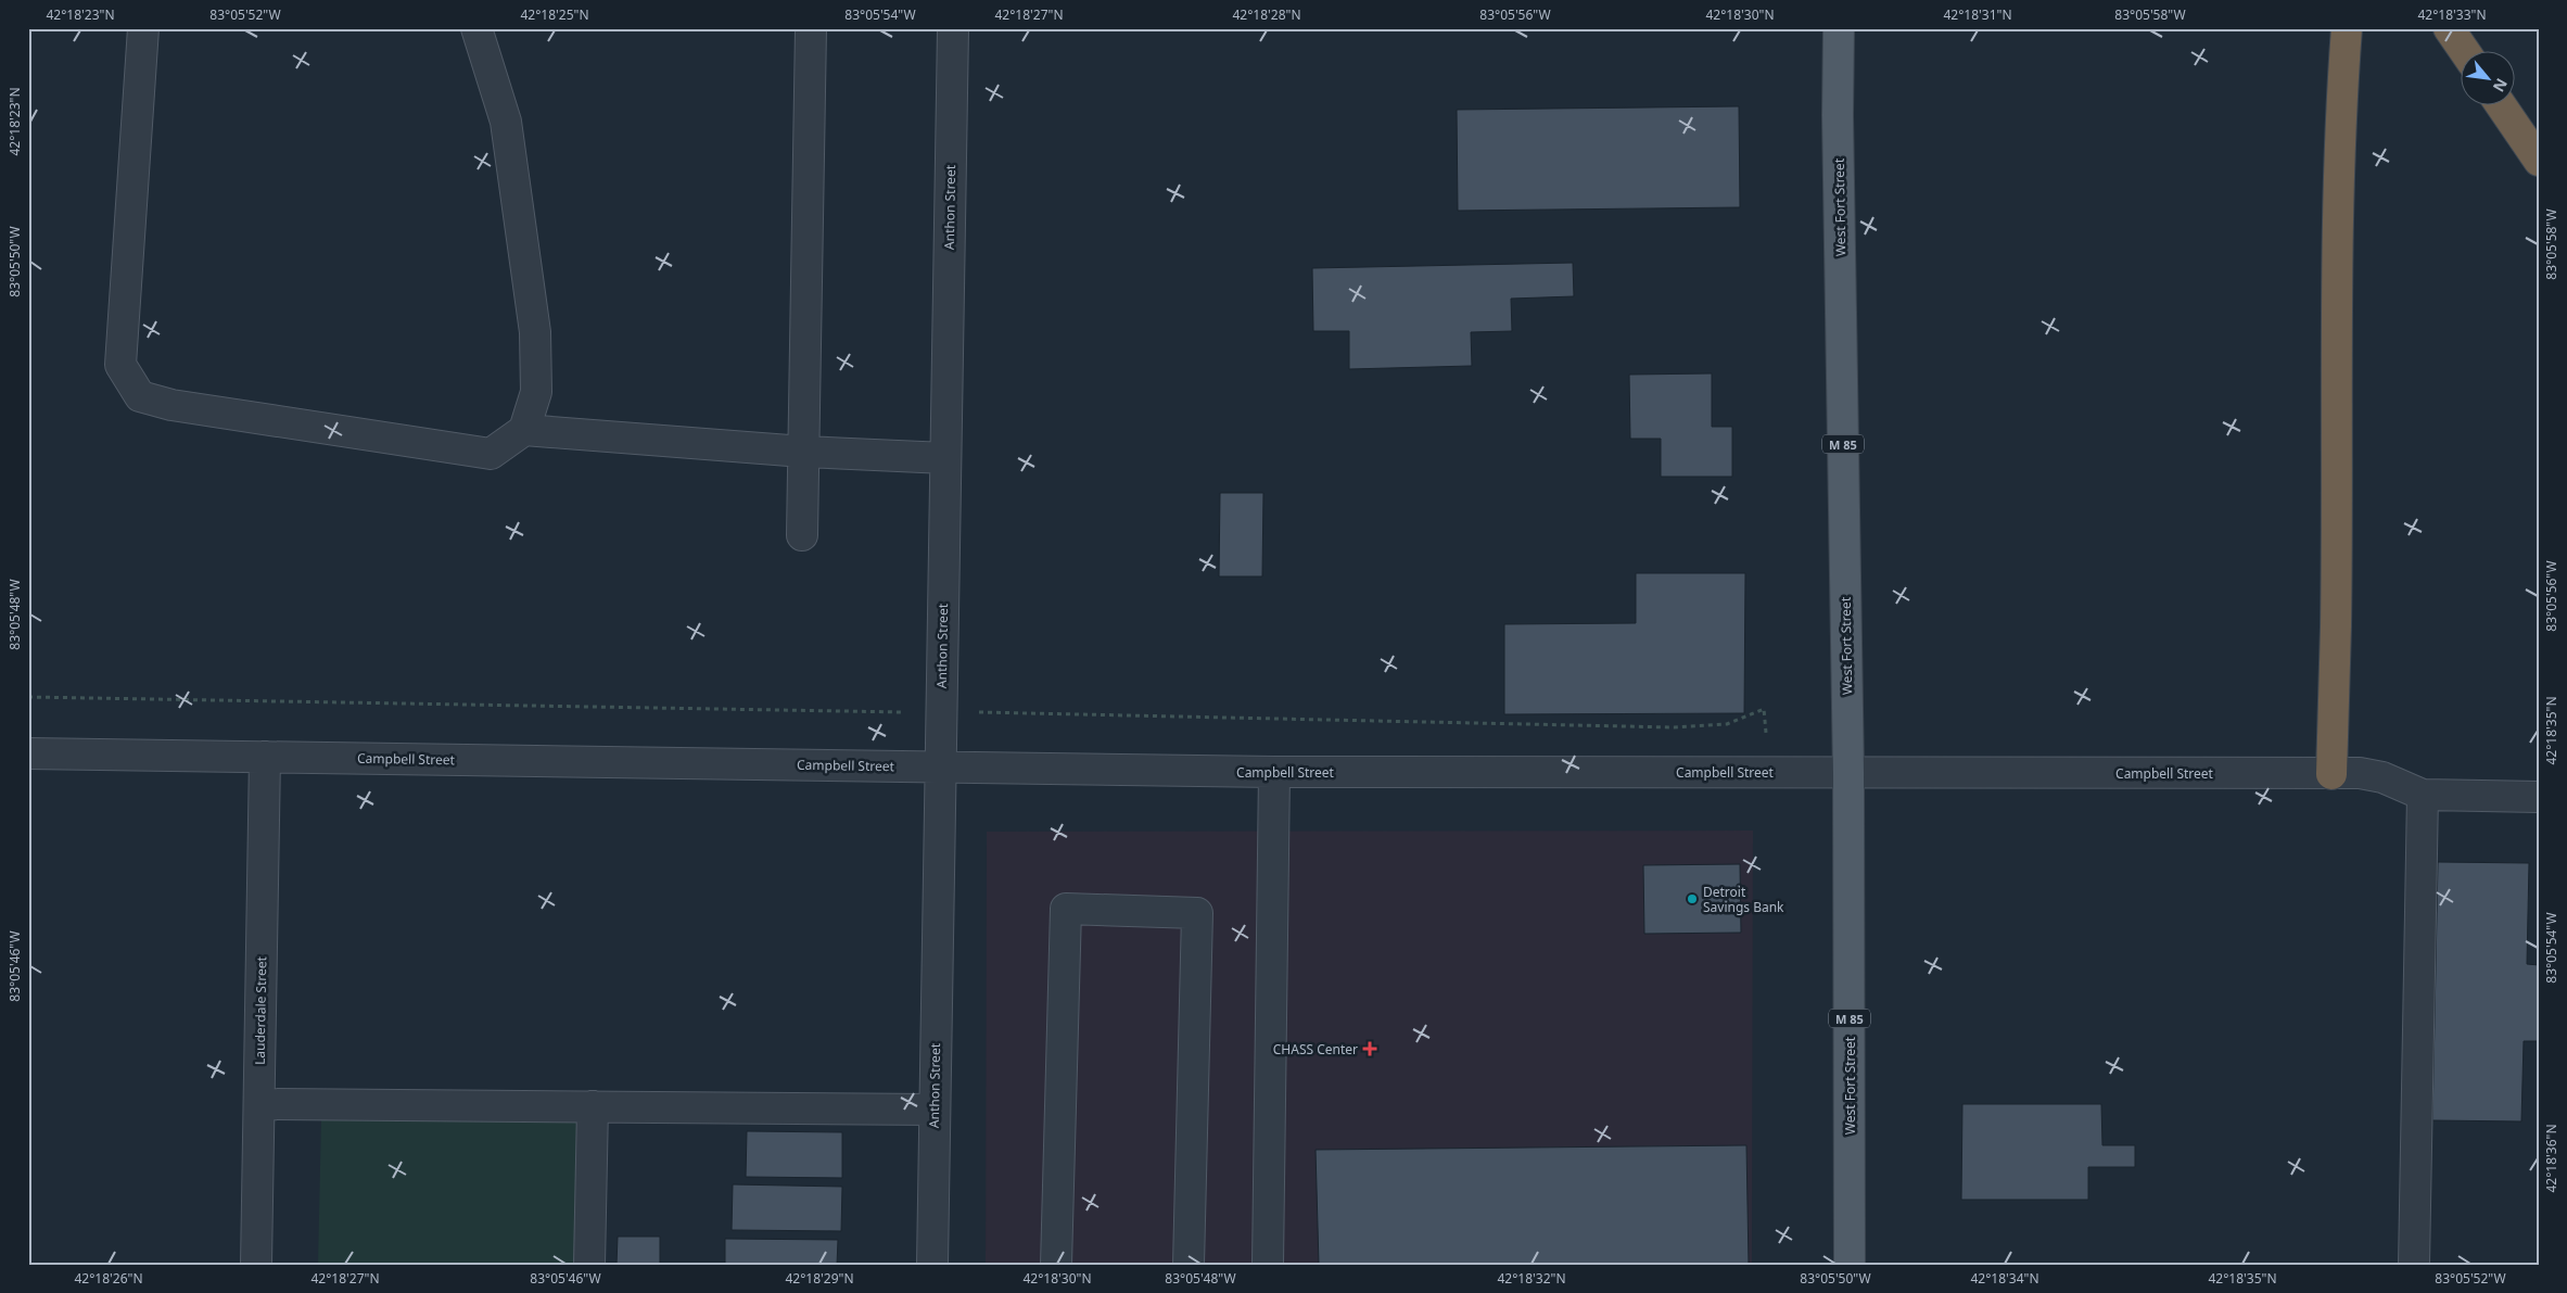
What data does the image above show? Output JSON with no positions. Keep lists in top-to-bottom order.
{
  "streets": {
    "main road": ["West Fort Street", "M 85"],
    "street": ["Anthon Street", "Campbell Street", "Lauderdale Street"]
  },
  "crossings": [
    ["Anthon Street", "Campbell Street"],
    ["West Fort Street", "Campbell Street"],
    ["Campbell Street", "Lauderdale Street"]
  ],
  "places": {
    "other": ["Detroit Savings Bank"],
    "health": ["CHASS Center"]
  },
  "north": "bottom right",
  "coordinates": [
    "42°18'23\"N",
    "83°05'52\"W",
    "42°18'25\"N",
    "83°05'54\"W",
    "42°18'27\"N",
    "42°18'28\"N",
    "83°05'56\"W",
    "42°18'30\"N",
    "42°18'31\"N",
    "83°05'58\"W",
    "42°18'33\"N",
    "83°05'50\"W",
    "83°05'48\"W",
    "42°18'35\"N",
    "83°05'46\"W",
    "42°18'36\"N",
    "42°18'26\"N",
    "42°18'29\"N",
    "42°18'32\"N",
    "42°18'34\"N"
  ]
}
